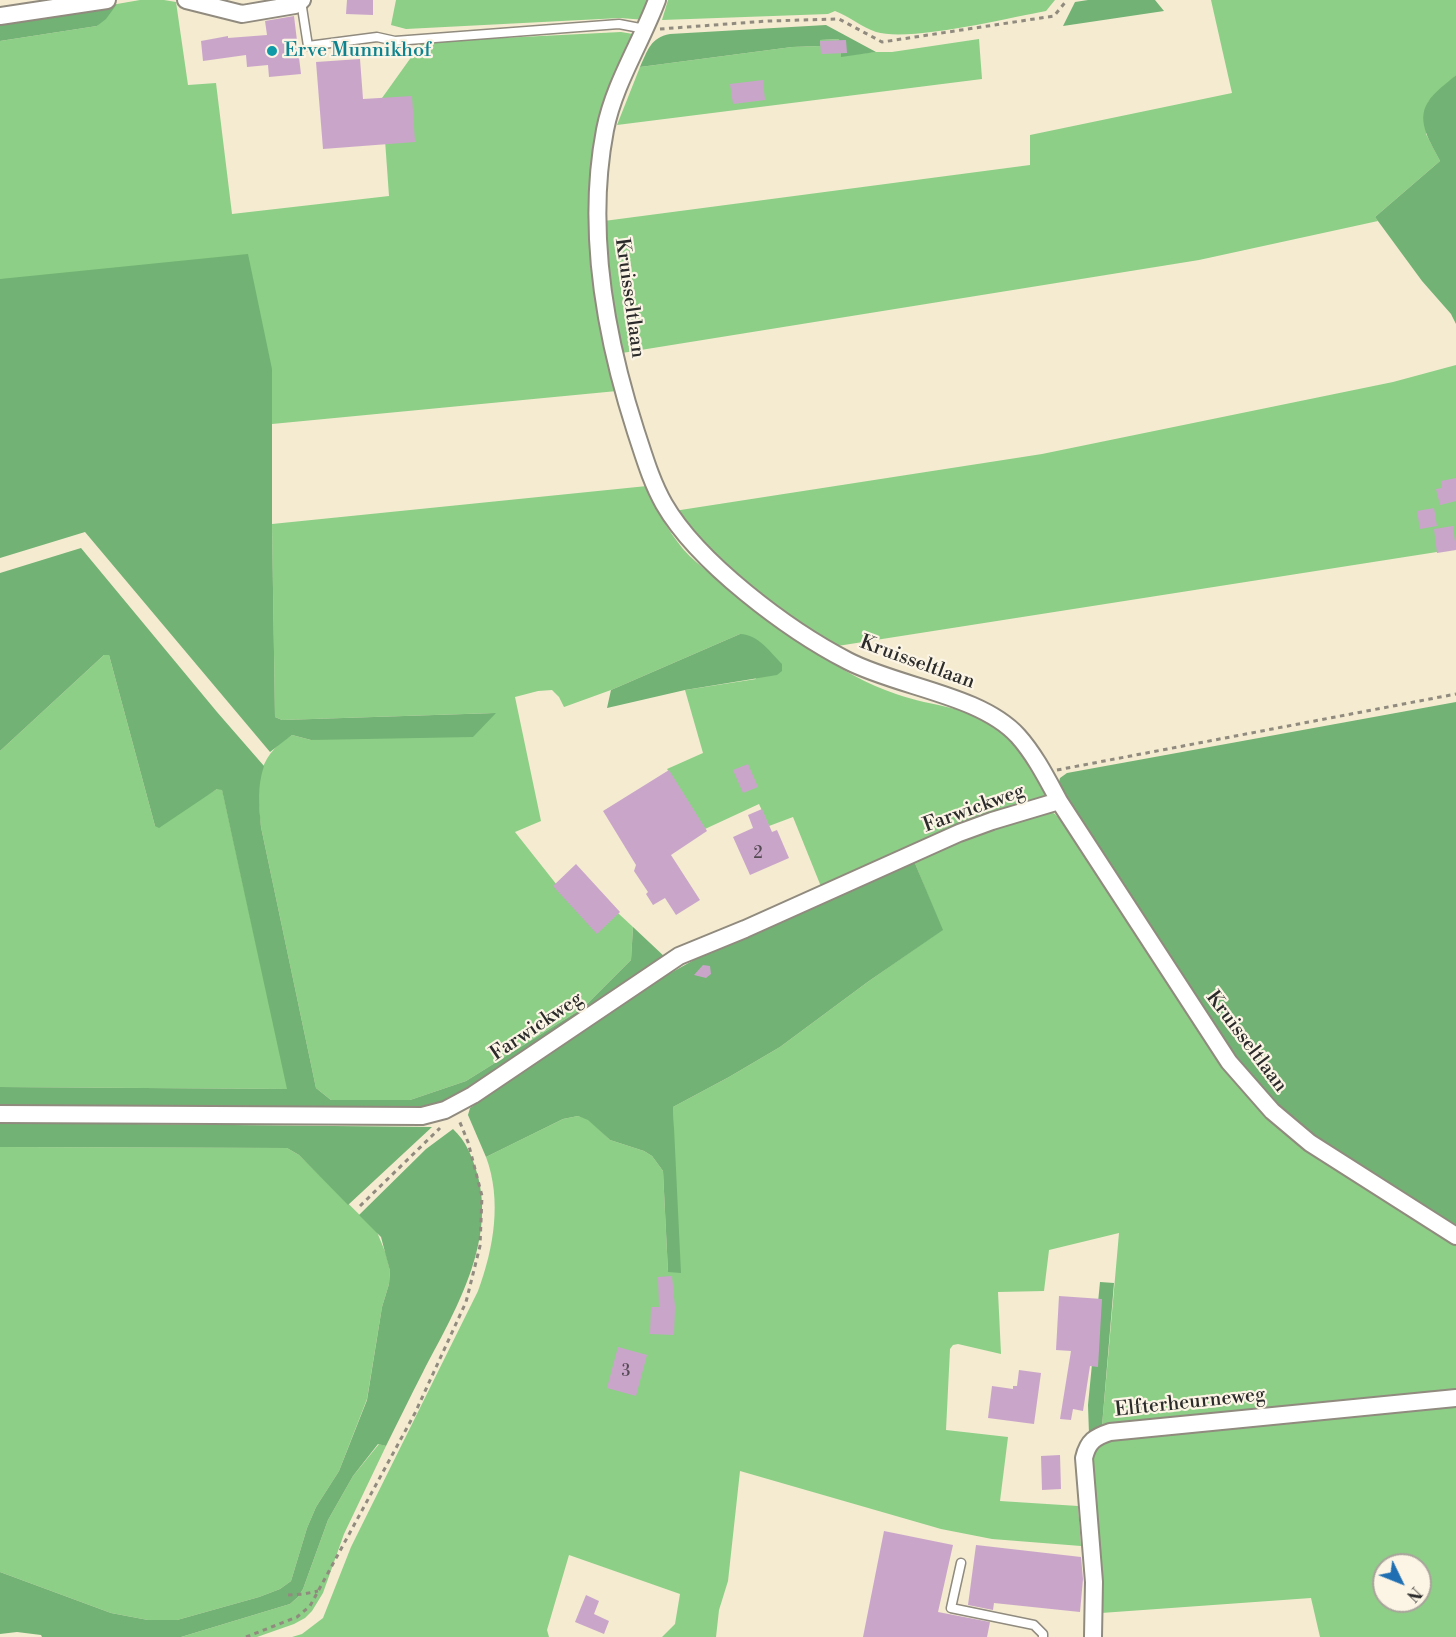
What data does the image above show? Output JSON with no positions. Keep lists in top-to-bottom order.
{
  "streets": {
    "street": ["Kruisseltlaan", "Farwickweg", "Elfterheurneweg"]
  },
  "crossings": [
    ["Kruisseltlaan", "Farwickweg"]
  ],
  "places": ["Erve Munnikhof"],
  "house_numbers": ["2", "3"],
  "north": "bottom right"
}
